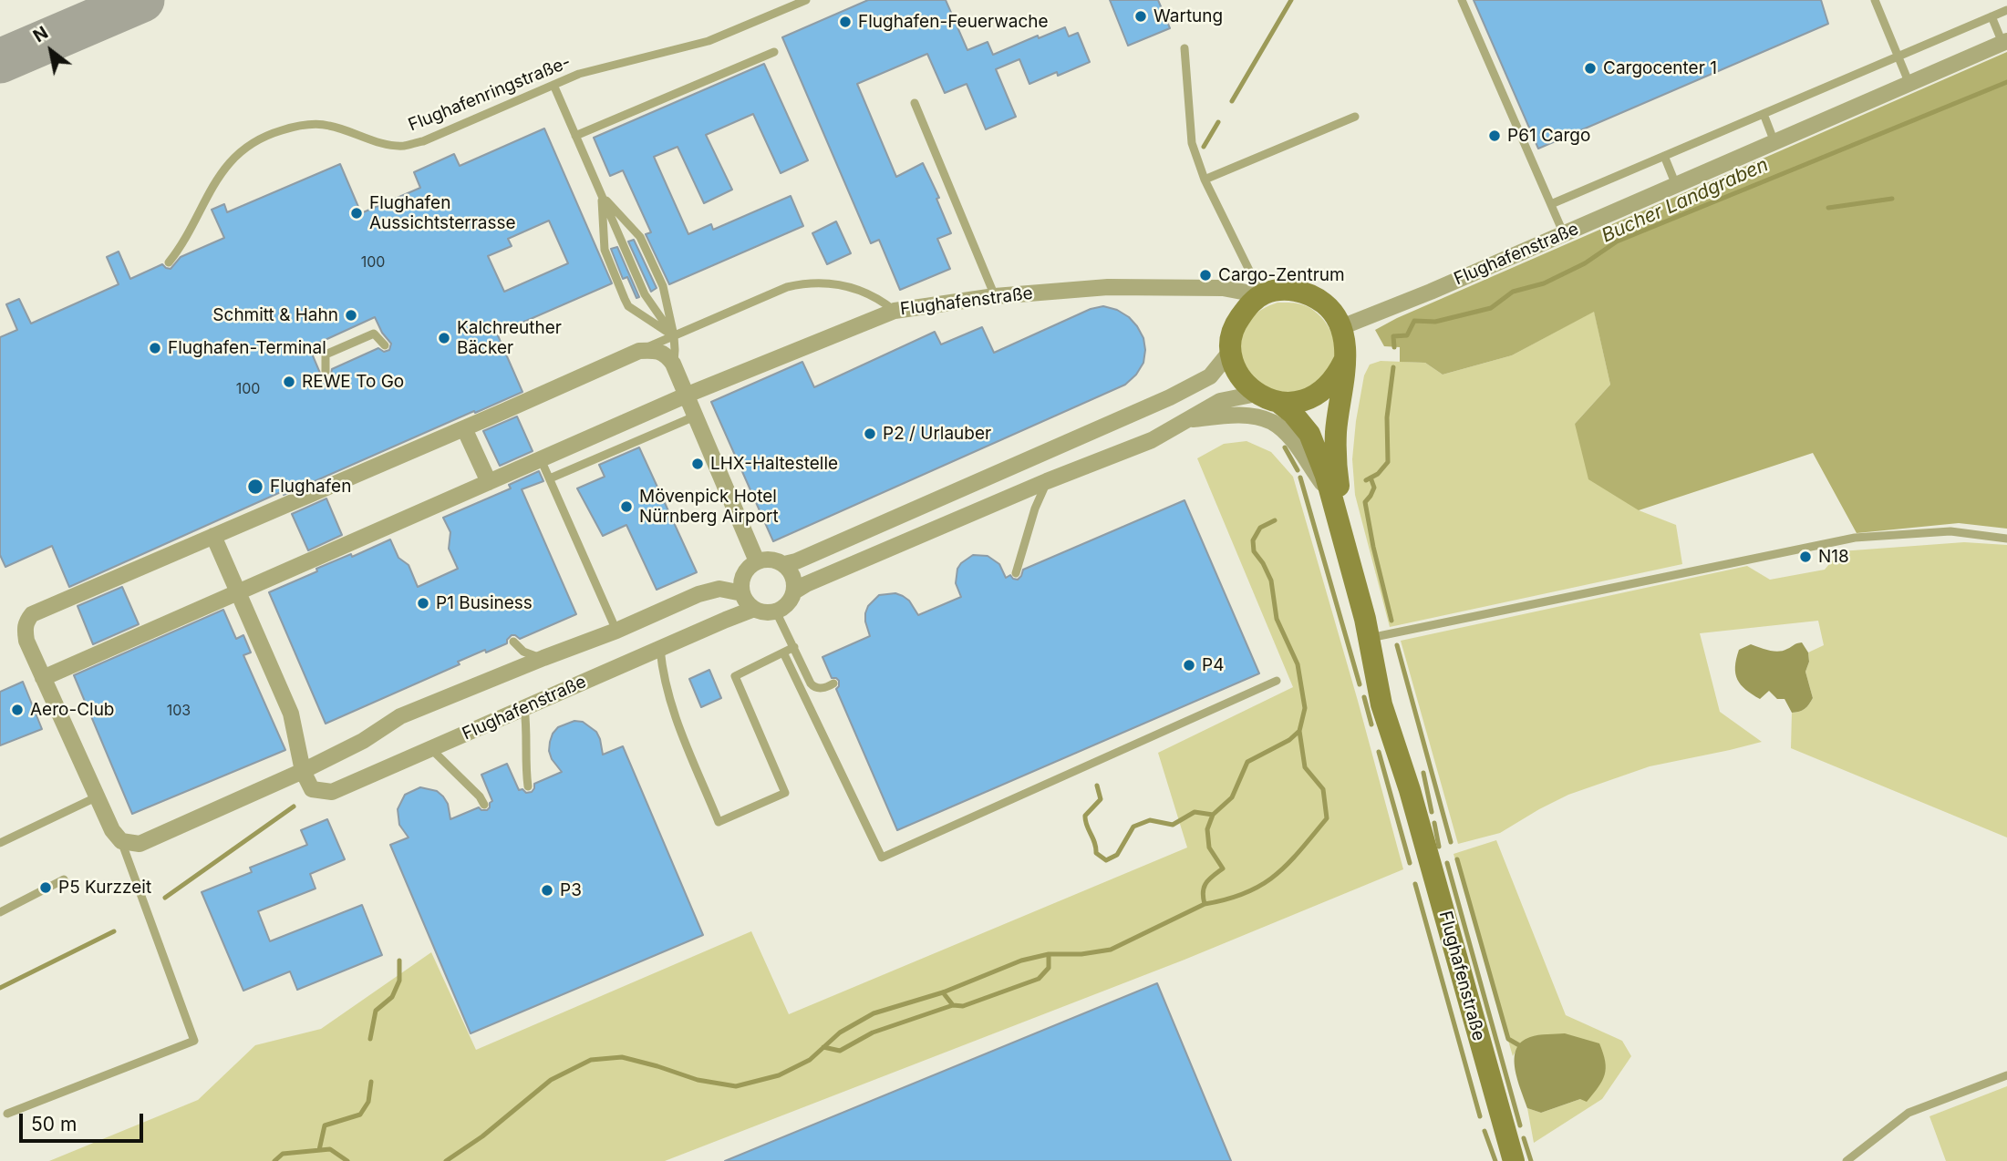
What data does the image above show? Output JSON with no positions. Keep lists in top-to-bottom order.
{
  "streets": {
    "main road": ["Flughafenstraße"],
    "lane": ["Flughafenringstraße-"]
  },
  "water": ["Bucher Landgraben"],
  "places": [
    "Wartung",
    "Flughafen-Feuerwache",
    "Cargocenter 1",
    "P61 Cargo",
    "Flughafen Aussichtsterrasse",
    "Cargo-Zentrum",
    "Schmitt & Hahn",
    "Kalchreuther Bäcker",
    "Flughafen-Terminal",
    "REWE To Go",
    "P2 / Urlauber",
    "LHX-Haltestelle",
    "Flughafen",
    "Mövenpick Hotel Nürnberg Airport",
    "N18",
    "P1 Business",
    "P4",
    "Aero-Club",
    "P5 Kurzzeit",
    "P3"
  ],
  "house_numbers": ["100", "100", "103"],
  "scale_bar": "50 m",
  "north": "top left"
}
